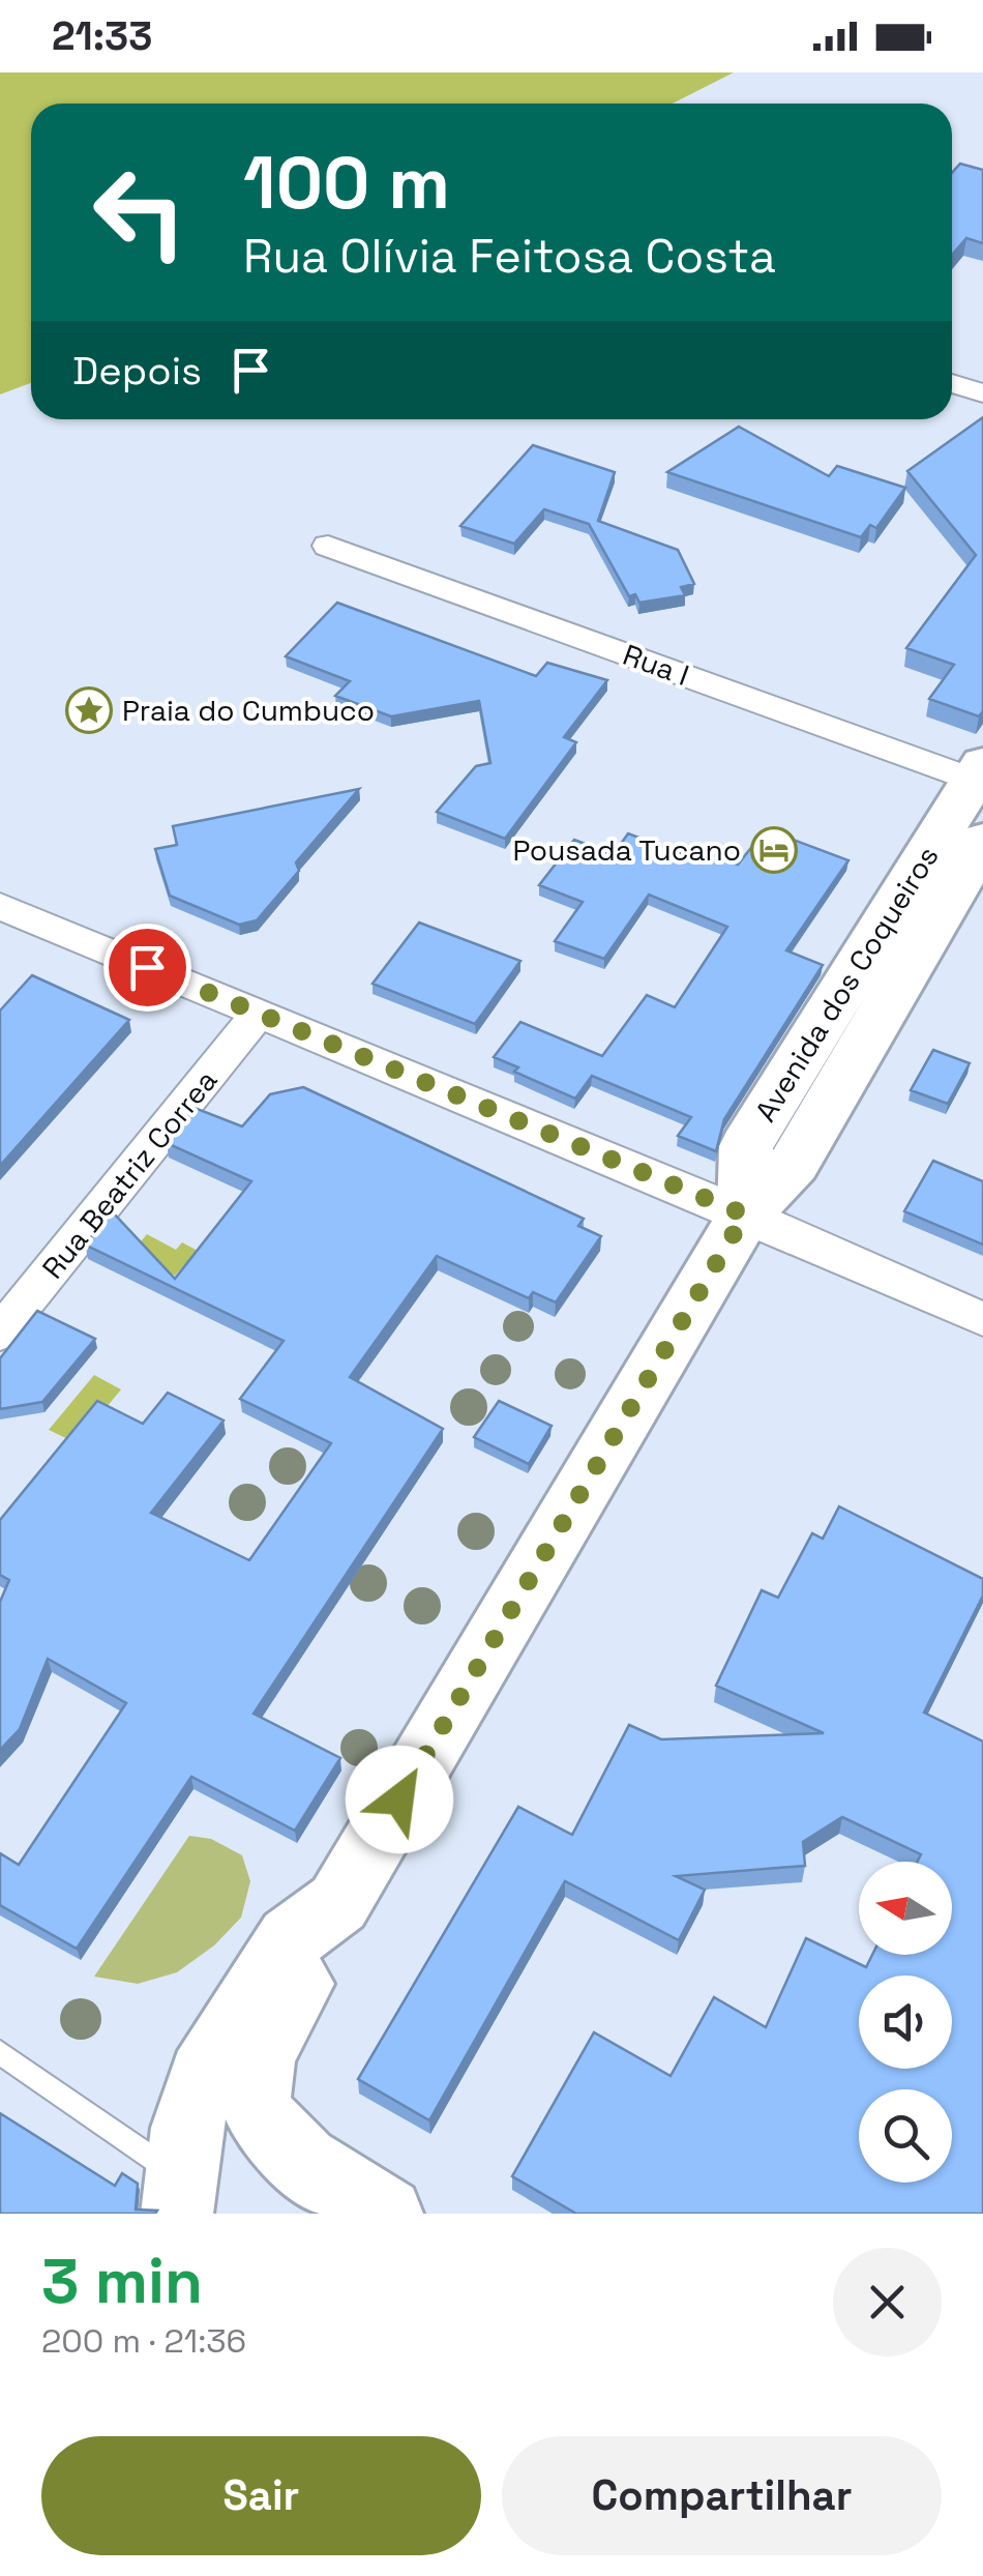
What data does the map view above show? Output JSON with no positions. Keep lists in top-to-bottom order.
{
  "streets": {
    "main road": ["Avenida dos Coqueiros"],
    "street": ["Rua I", "Rua Beatriz Correa"]
  },
  "crossings": [
    ["Rua I", "Avenida dos Coqueiros"]
  ],
  "places": {
    "place": ["Praia do Cumbuco"],
    "hotel": ["Pousada Tucano"]
  },
  "north": "left",
  "page": {
    "status": "21:33",
    "turn": ["100 m", "Rua Olívia Feitosa Costa"],
    "then": "Depois",
    "heading": ["3 min", "200 m · 21:36"],
    "buttons": ["Sair", "Compartilhar"]
  }
}
